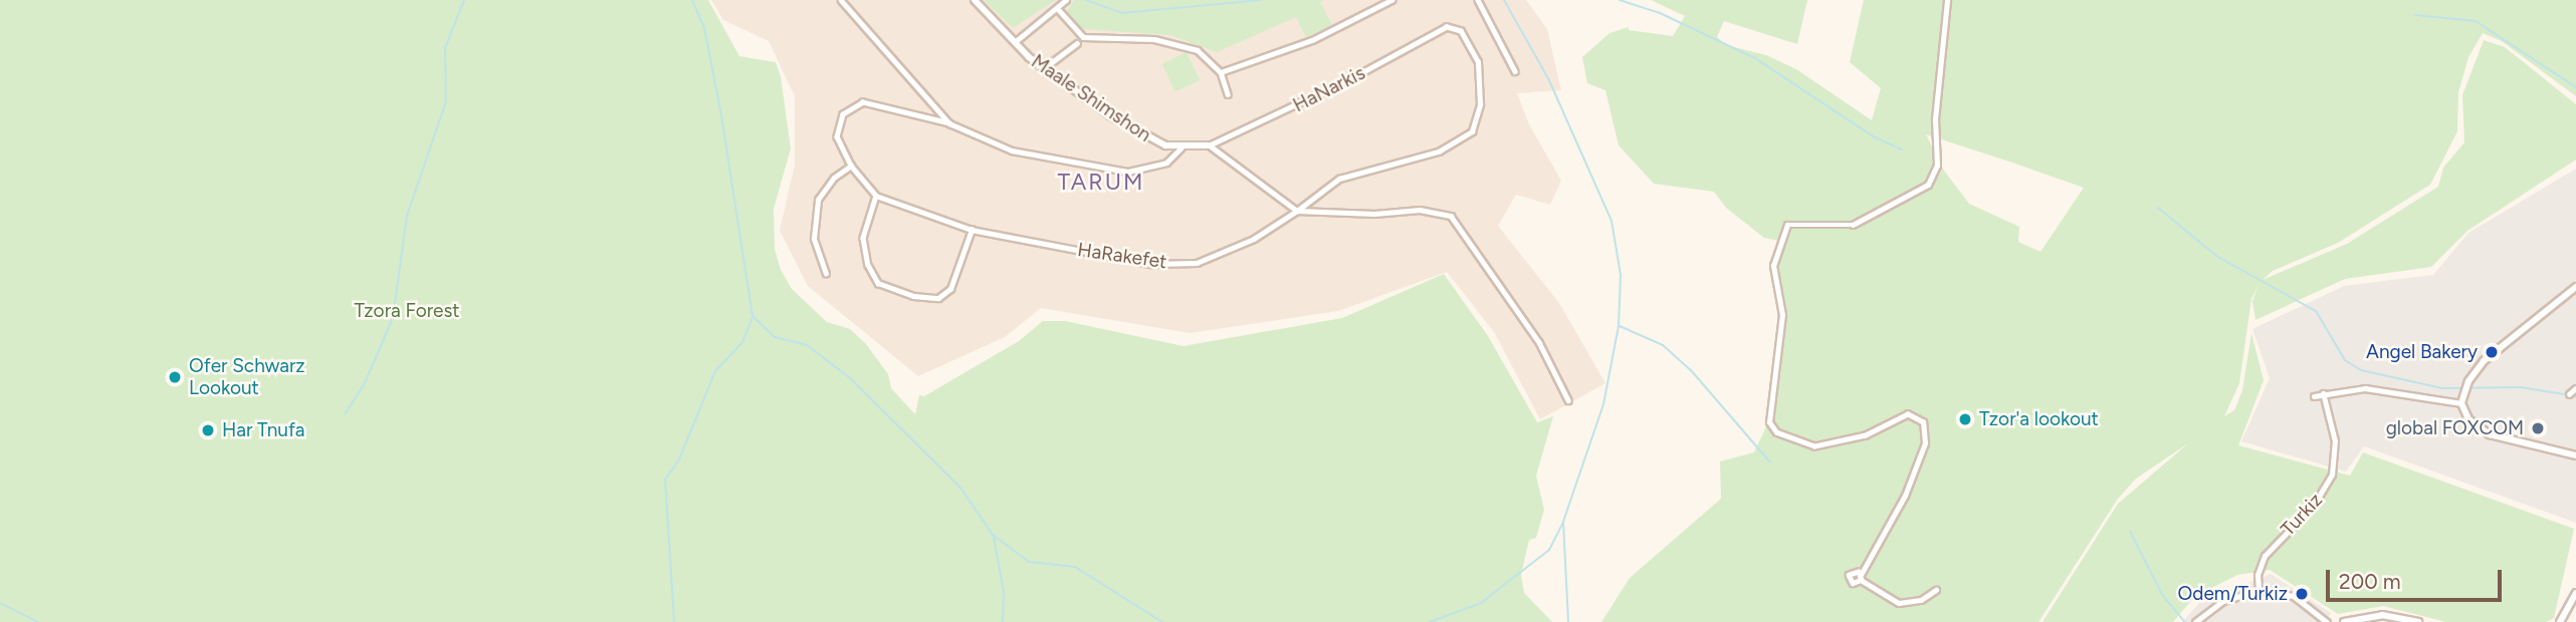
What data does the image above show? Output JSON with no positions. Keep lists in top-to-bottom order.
{
  "streets": {
    "street": [
      "HaNarkis",
      "Maale Shimshon",
      "HaRakefet",
      "Turkiz"
    ]
  },
  "crossings": [
    ["HaNarkis", "Maale Shimshon"],
    ["HaNarkis", "HaRakefet"]
  ],
  "districts": ["TARUM"],
  "parks": ["Tzora Forest"],
  "places": [
    "Angel Bakery",
    "Ofer Schwarz Lookout",
    "Tzor'a lookout",
    "global FOXCOM",
    "Har Tnufa",
    "Odem/Turkiz"
  ],
  "scale_bar": "200 m"
}
